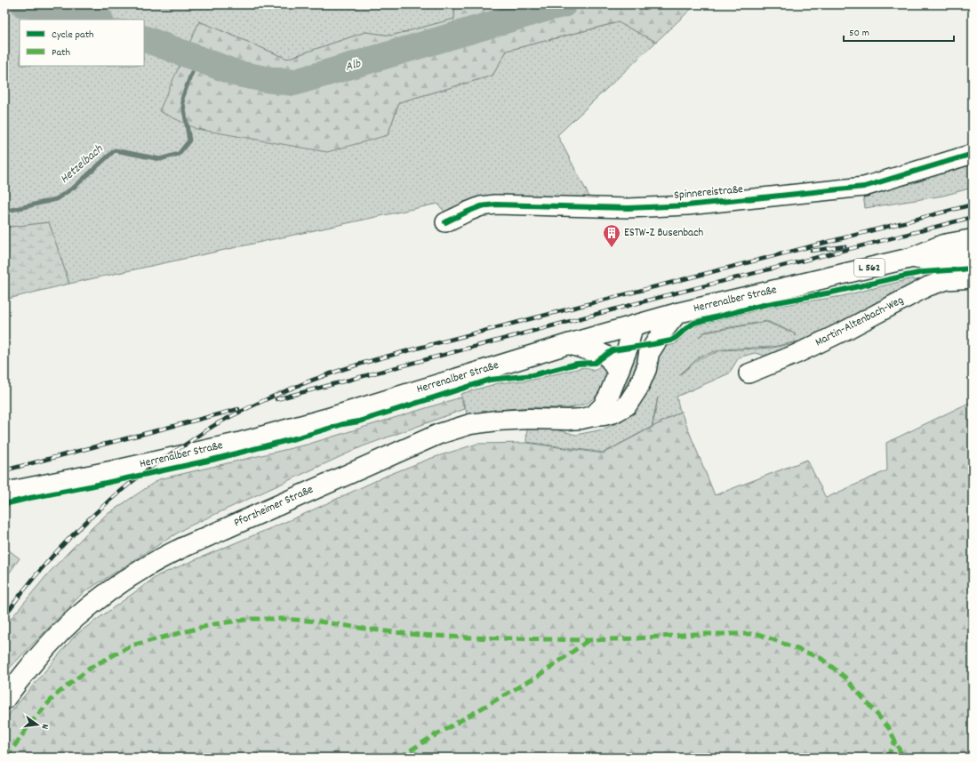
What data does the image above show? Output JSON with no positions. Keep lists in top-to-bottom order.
{
  "streets": {
    "main road": ["L 562", "Herrenalber Straße", "Pforzheimer Straße"],
    "street": ["Spinnereistraße", "Martin-Altenbach-Weg"]
  },
  "water": ["Alb", "Hetzelbach"],
  "places": {
    "building": ["ESTW-Z Busenbach"]
  },
  "legend": ["Cycle path", "Path"],
  "scale_bar": "50 m",
  "north": "right"
}
